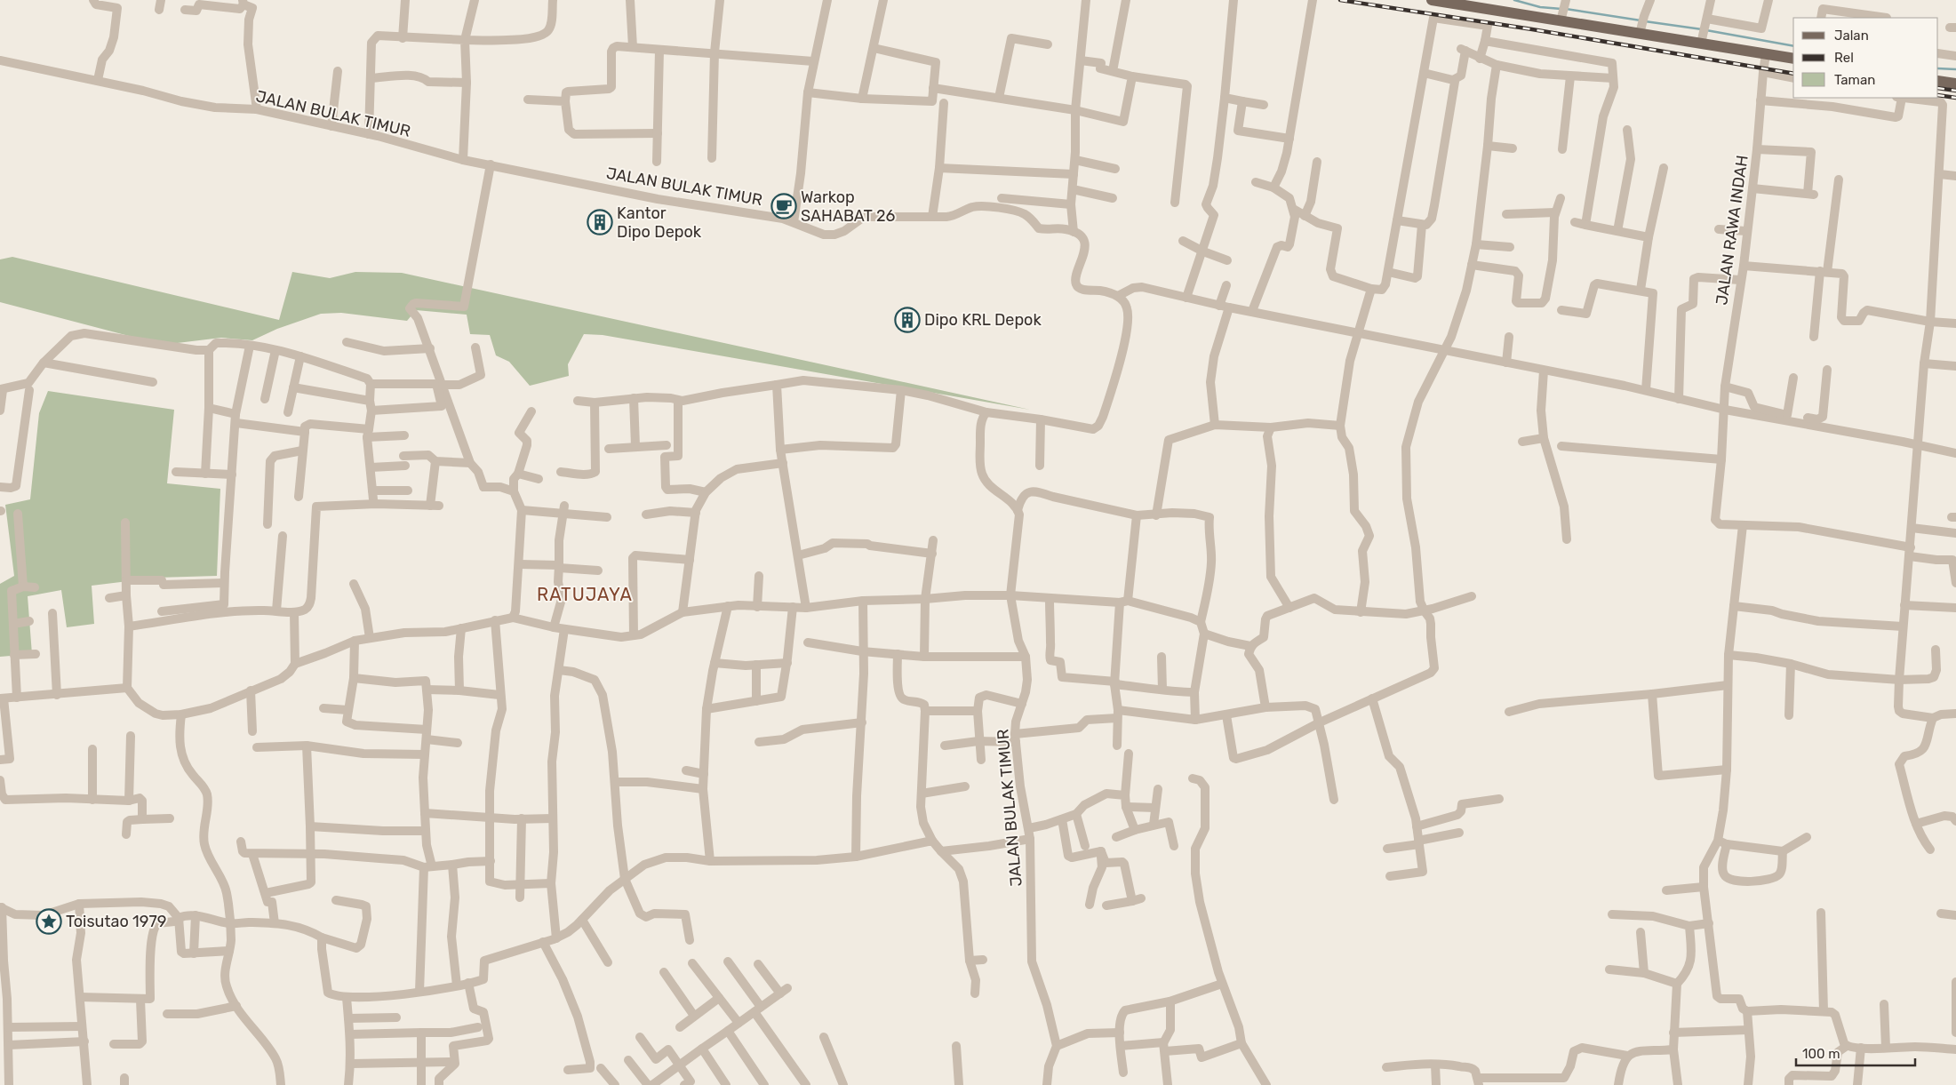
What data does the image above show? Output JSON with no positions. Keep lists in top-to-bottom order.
{
  "streets": {
    "street": ["JALAN BULAK TIMUR", "JALAN RAWA INDAH"]
  },
  "districts": ["RATUJAYA"],
  "places": {
    "cafe": ["Warkop SAHABAT 26"],
    "building": ["Kantor Dipo Depok", "Dipo KRL Depok"],
    "place": ["Toisutao 1979"]
  },
  "legend": ["Jalan", "Rel", "Taman"],
  "scale_bar": "100 m"
}
